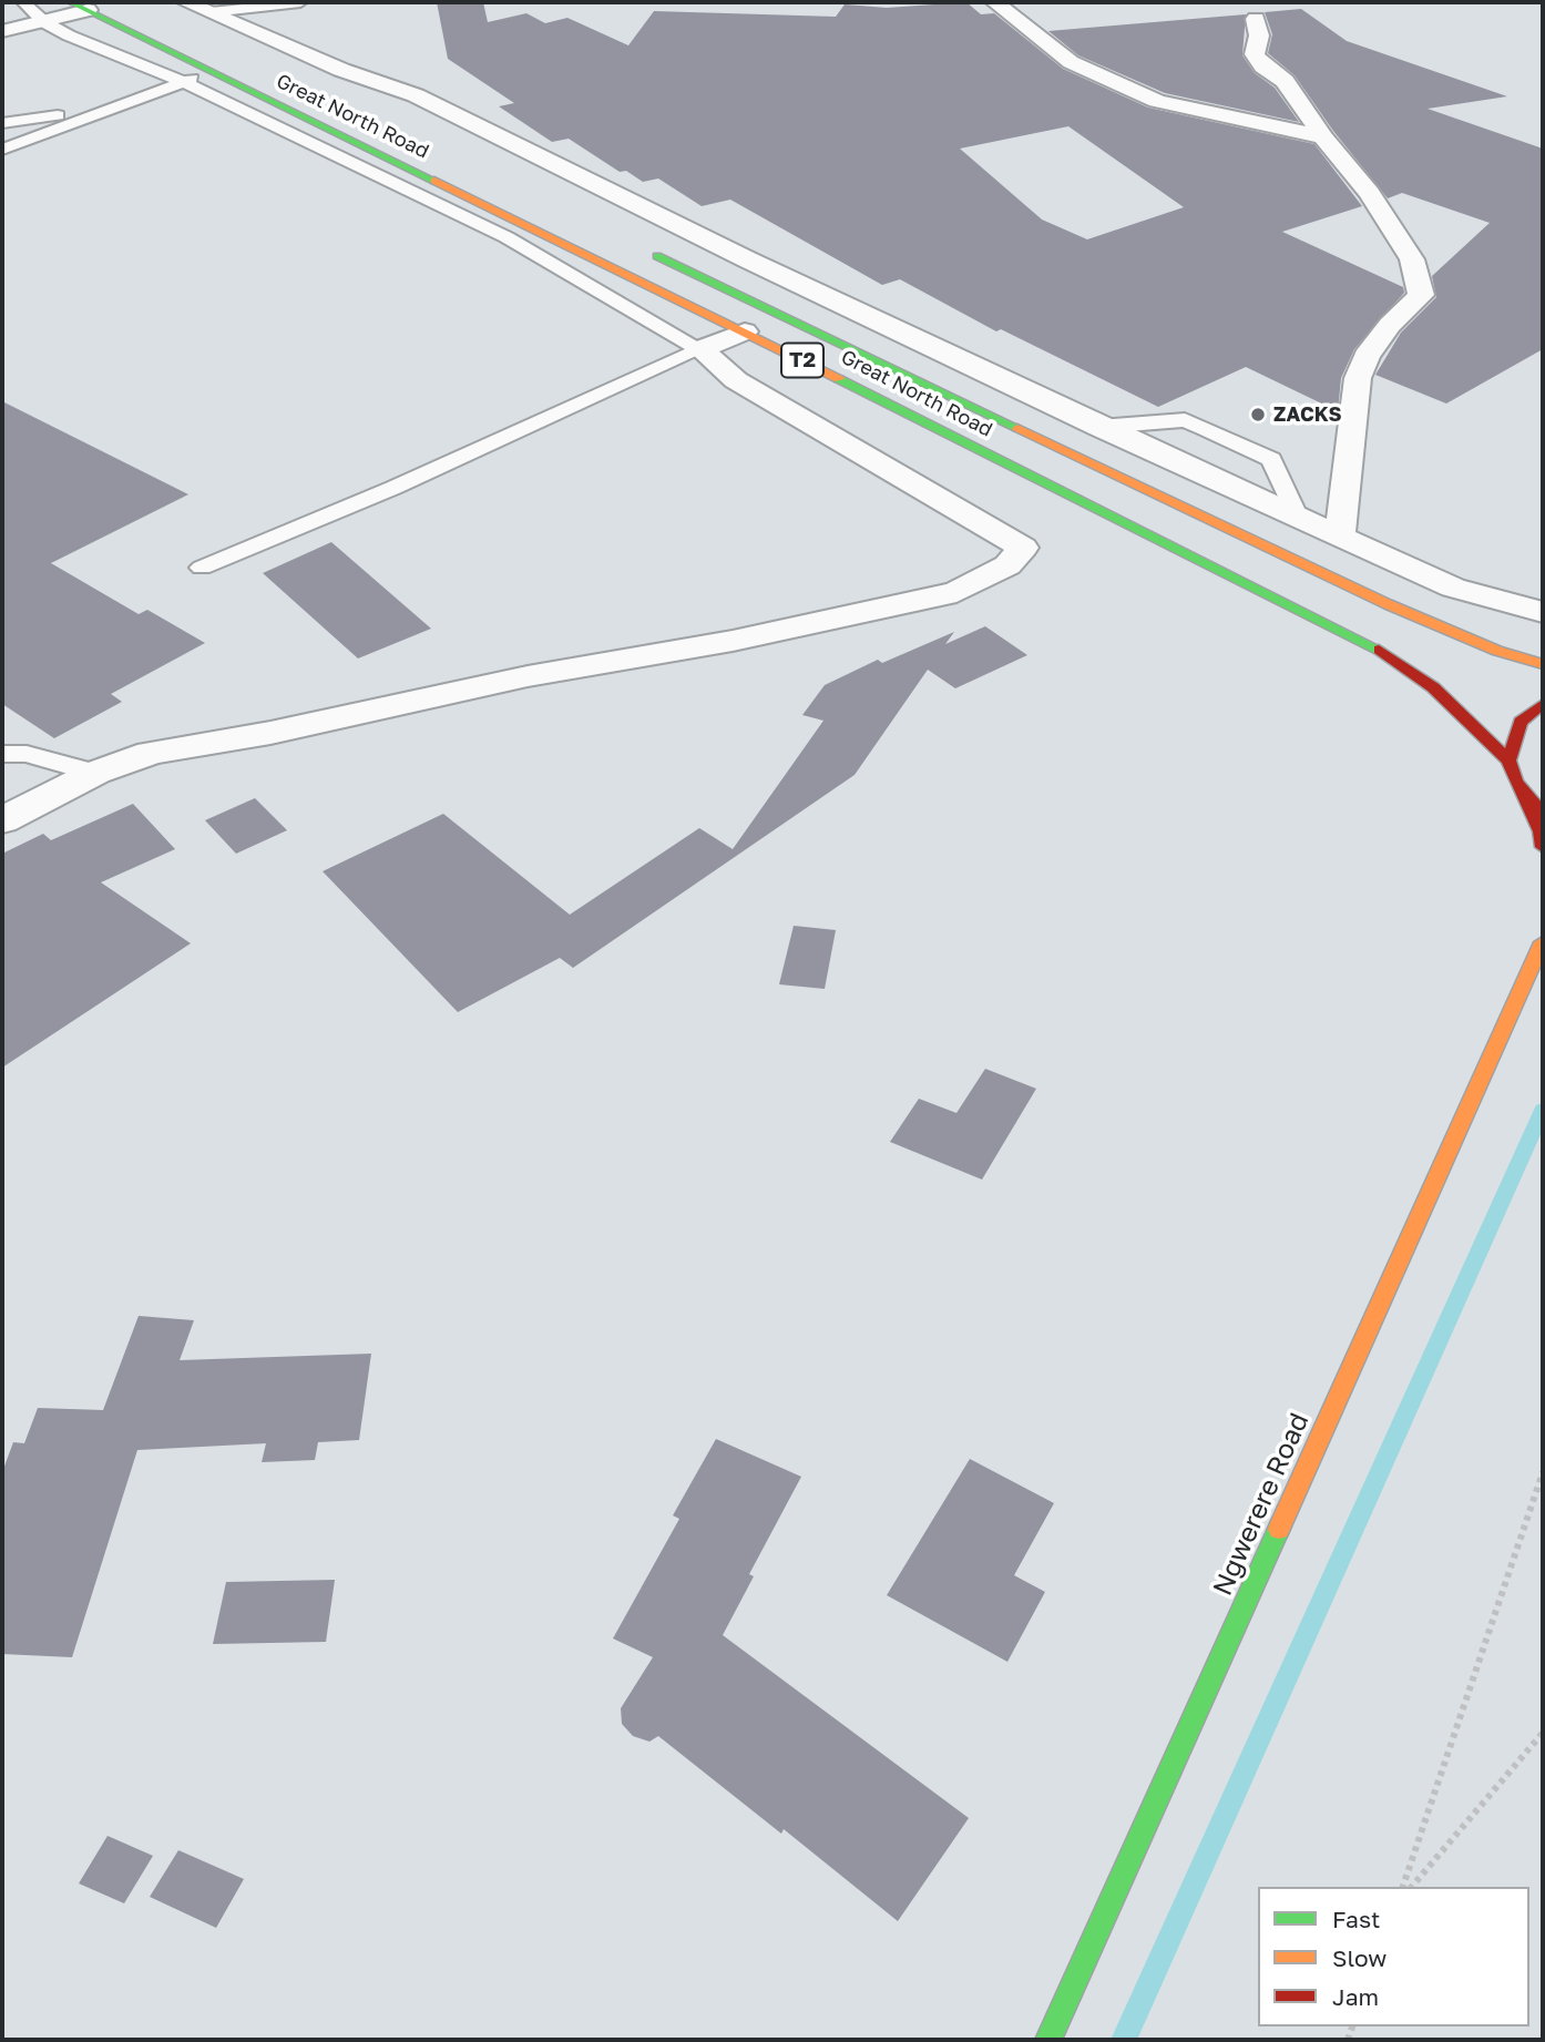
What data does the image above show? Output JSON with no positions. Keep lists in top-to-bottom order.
{
  "streets": {
    "main road": ["Great North Road", "T2", "Ngwerere Road"]
  },
  "places": ["ZACKS"],
  "legend": ["Fast", "Slow", "Jam"]
}
